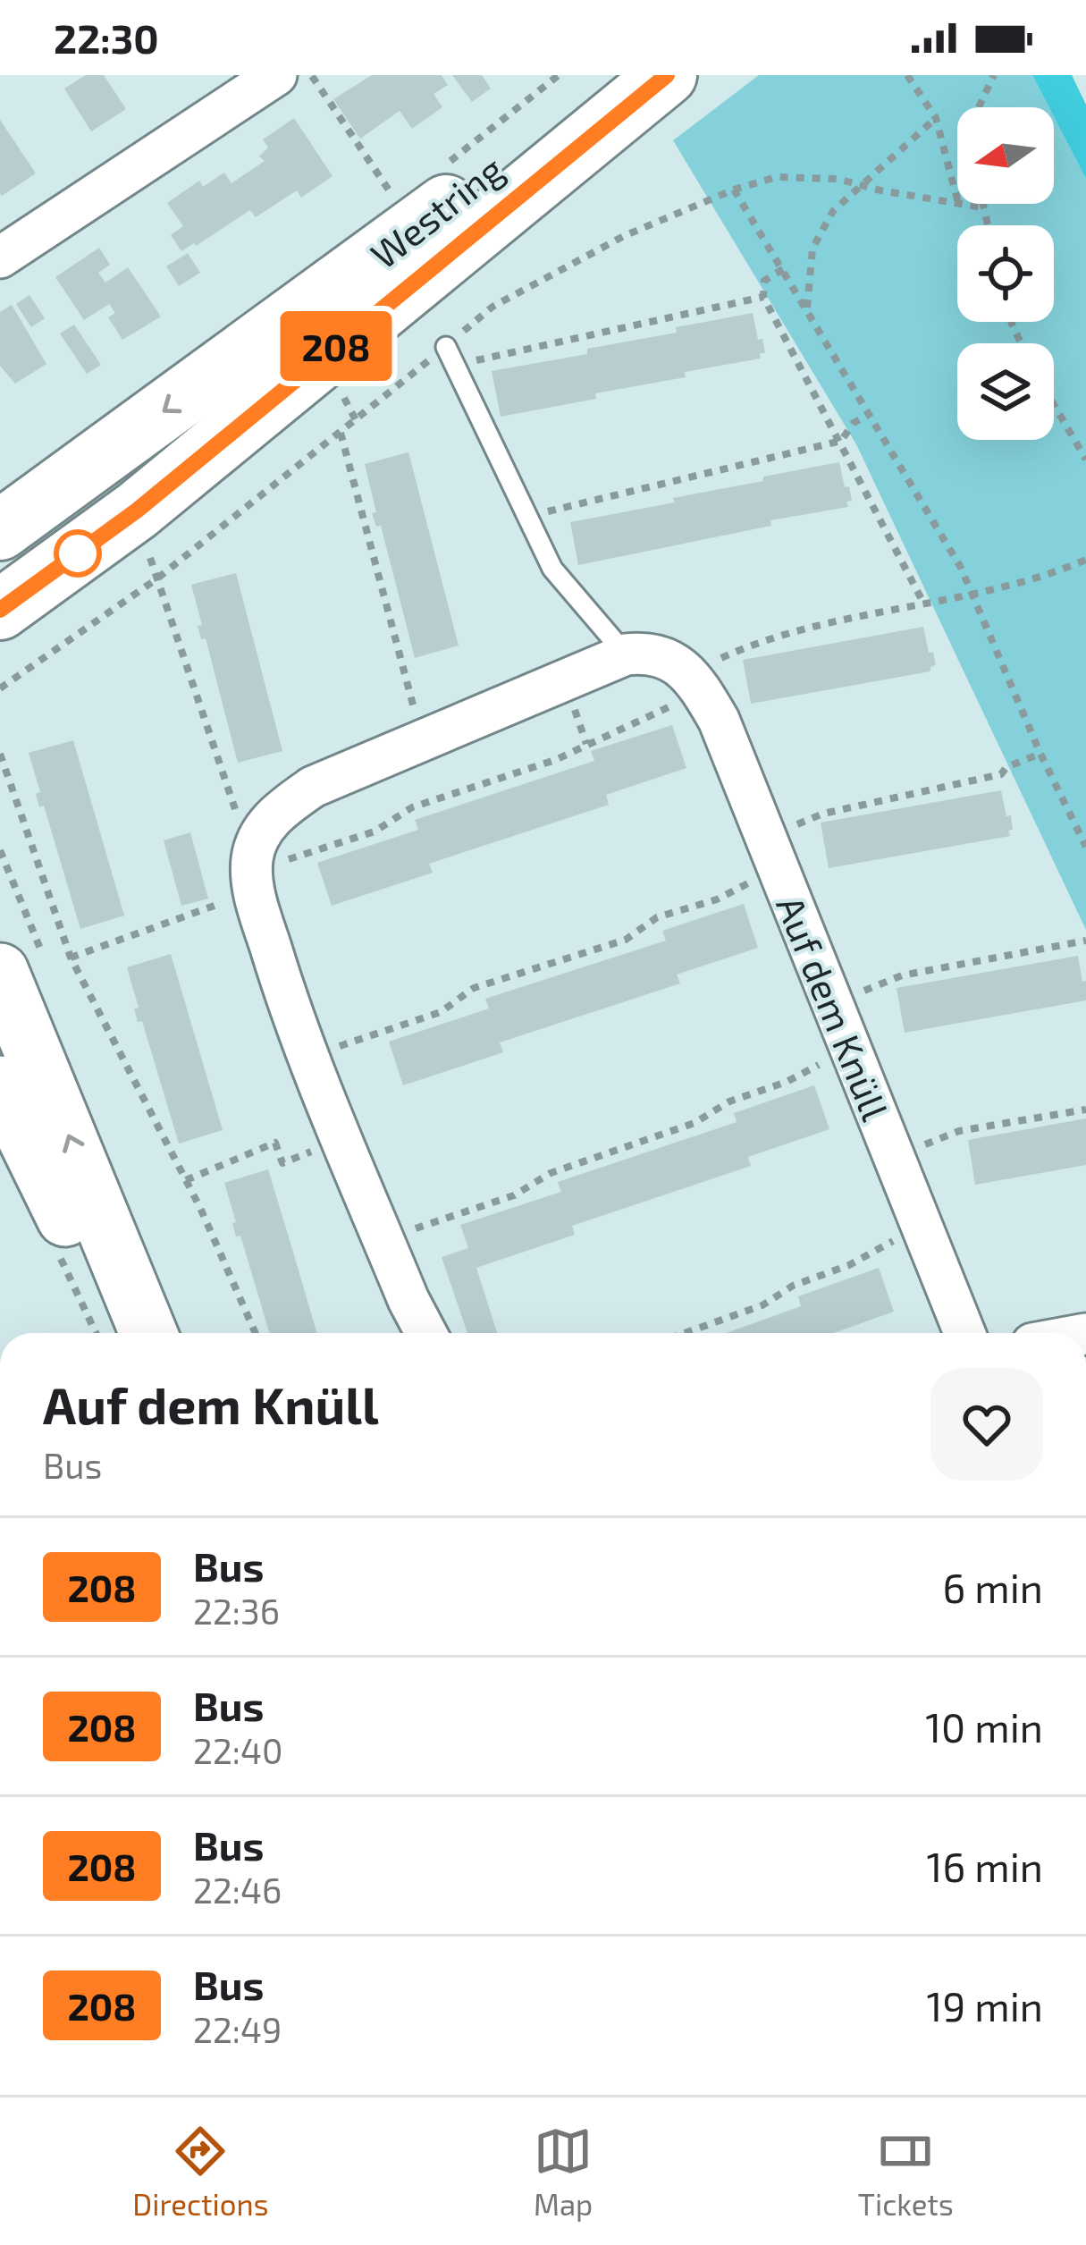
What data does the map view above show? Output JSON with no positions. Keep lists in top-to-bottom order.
{
  "streets": {
    "main road": ["Westring"],
    "street": ["Auf dem Knüll"]
  },
  "lines": ["bus line 208"],
  "north": "left",
  "page": {
    "status": "22:30",
    "on_map": "208",
    "heading": ["Auf dem Knüll", "Bus"],
    "list": [
      {
        "mark": "208",
        "name": "Bus",
        "note": "22:36",
        "value": "6 min"
      },
      {
        "mark": "208",
        "name": "Bus",
        "note": "22:40",
        "value": "10 min"
      },
      {
        "mark": "208",
        "name": "Bus",
        "note": "22:46",
        "value": "16 min"
      },
      {
        "mark": "208",
        "name": "Bus",
        "note": "22:49",
        "value": "19 min"
      }
    ],
    "tabs": ["Directions", "Map", "Tickets"]
  }
}
